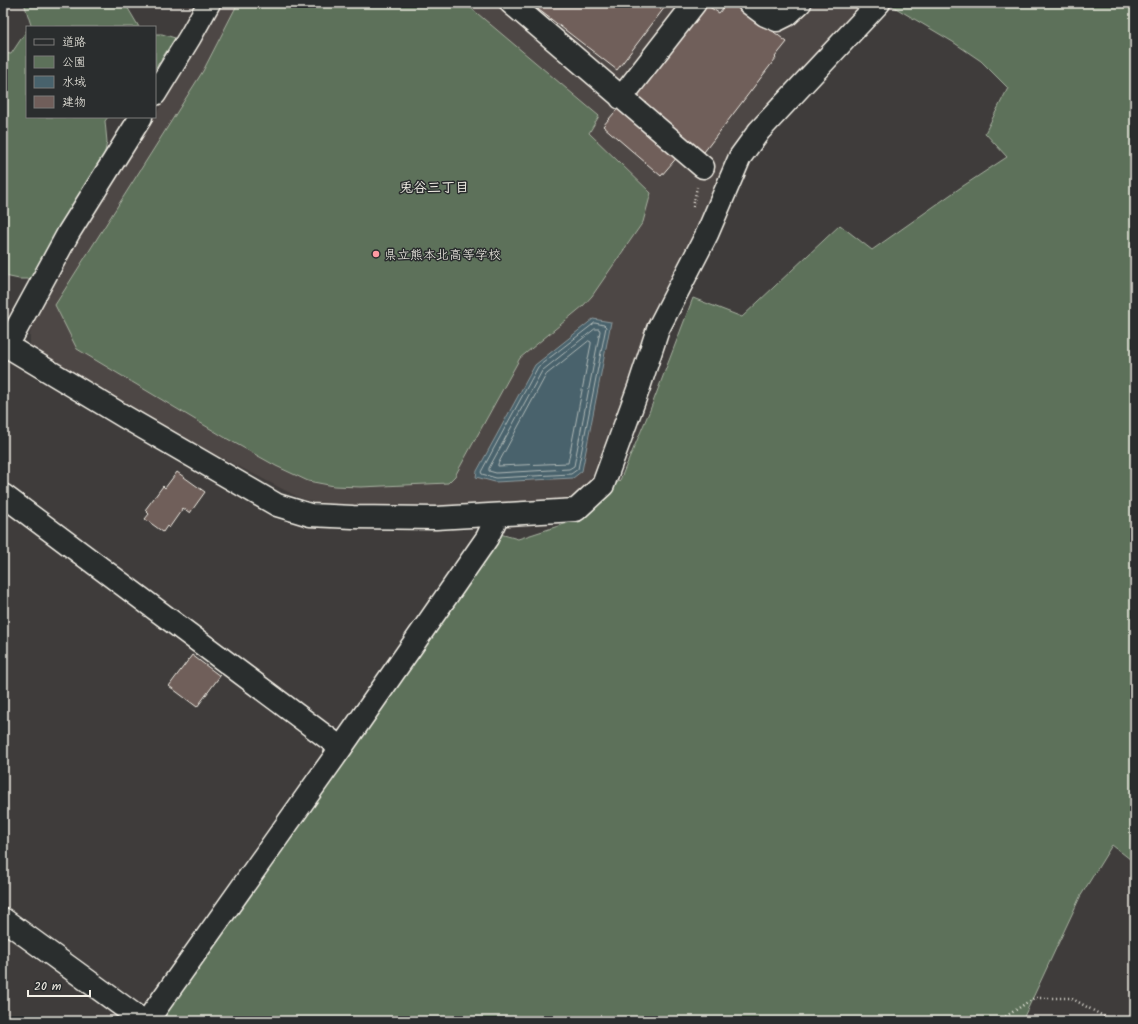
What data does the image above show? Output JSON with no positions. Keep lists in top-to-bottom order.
{
  "districts": ["兎谷三丁目"],
  "places": ["県立熊本北高等学校"],
  "legend": [
    "道路",
    "公園",
    "水域",
    "建物"
  ],
  "scale_bar": "20 m"
}
